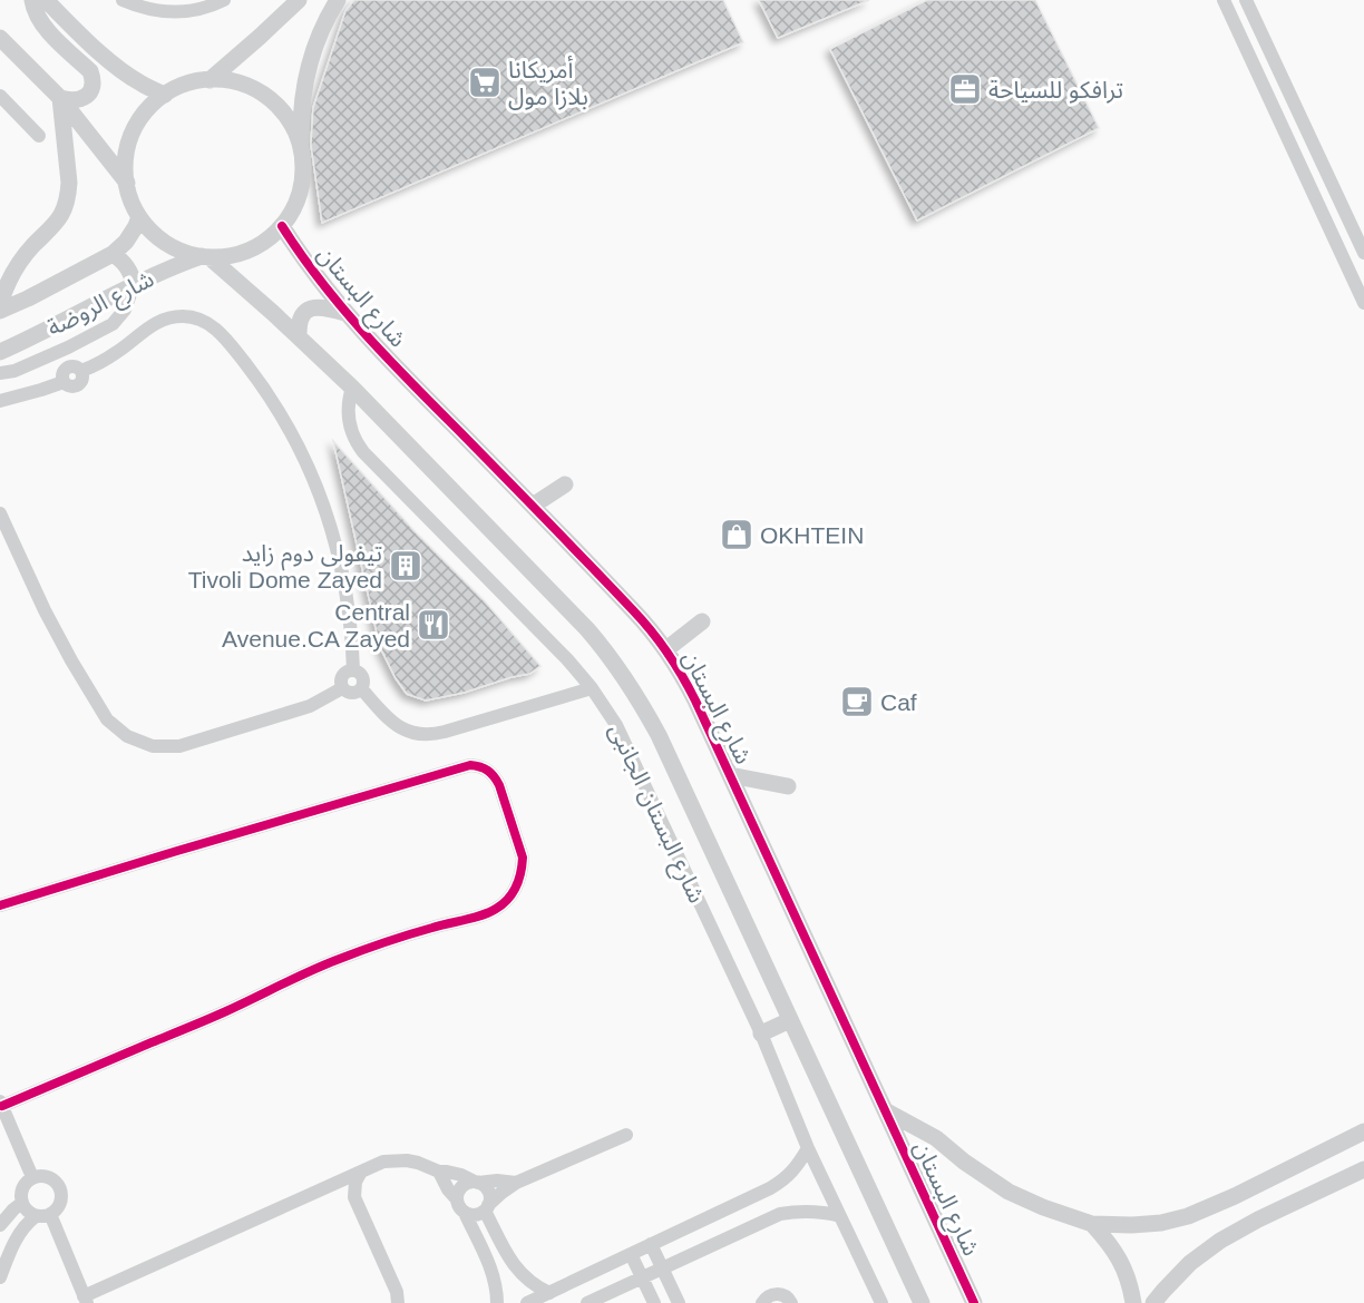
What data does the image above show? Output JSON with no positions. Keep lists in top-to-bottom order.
{
  "streets": {
    "street": ["شارع البستان", "شارع الروضة", "شارع البستان الجانبى"]
  },
  "crossings": [
    ["شارع البستان", "شارع الروضة"]
  ],
  "places": {
    "supermarket": ["أمريكانا بلازا مول"],
    "office": ["ترافكو للسياحة"],
    "shop": ["OKHTEIN"],
    "building": ["تيفولى دوم زايد Tivoli Dome Zayed"],
    "restaurant": ["Central Avenue.CA Zayed"],
    "cafe": ["Caf"]
  }
}
